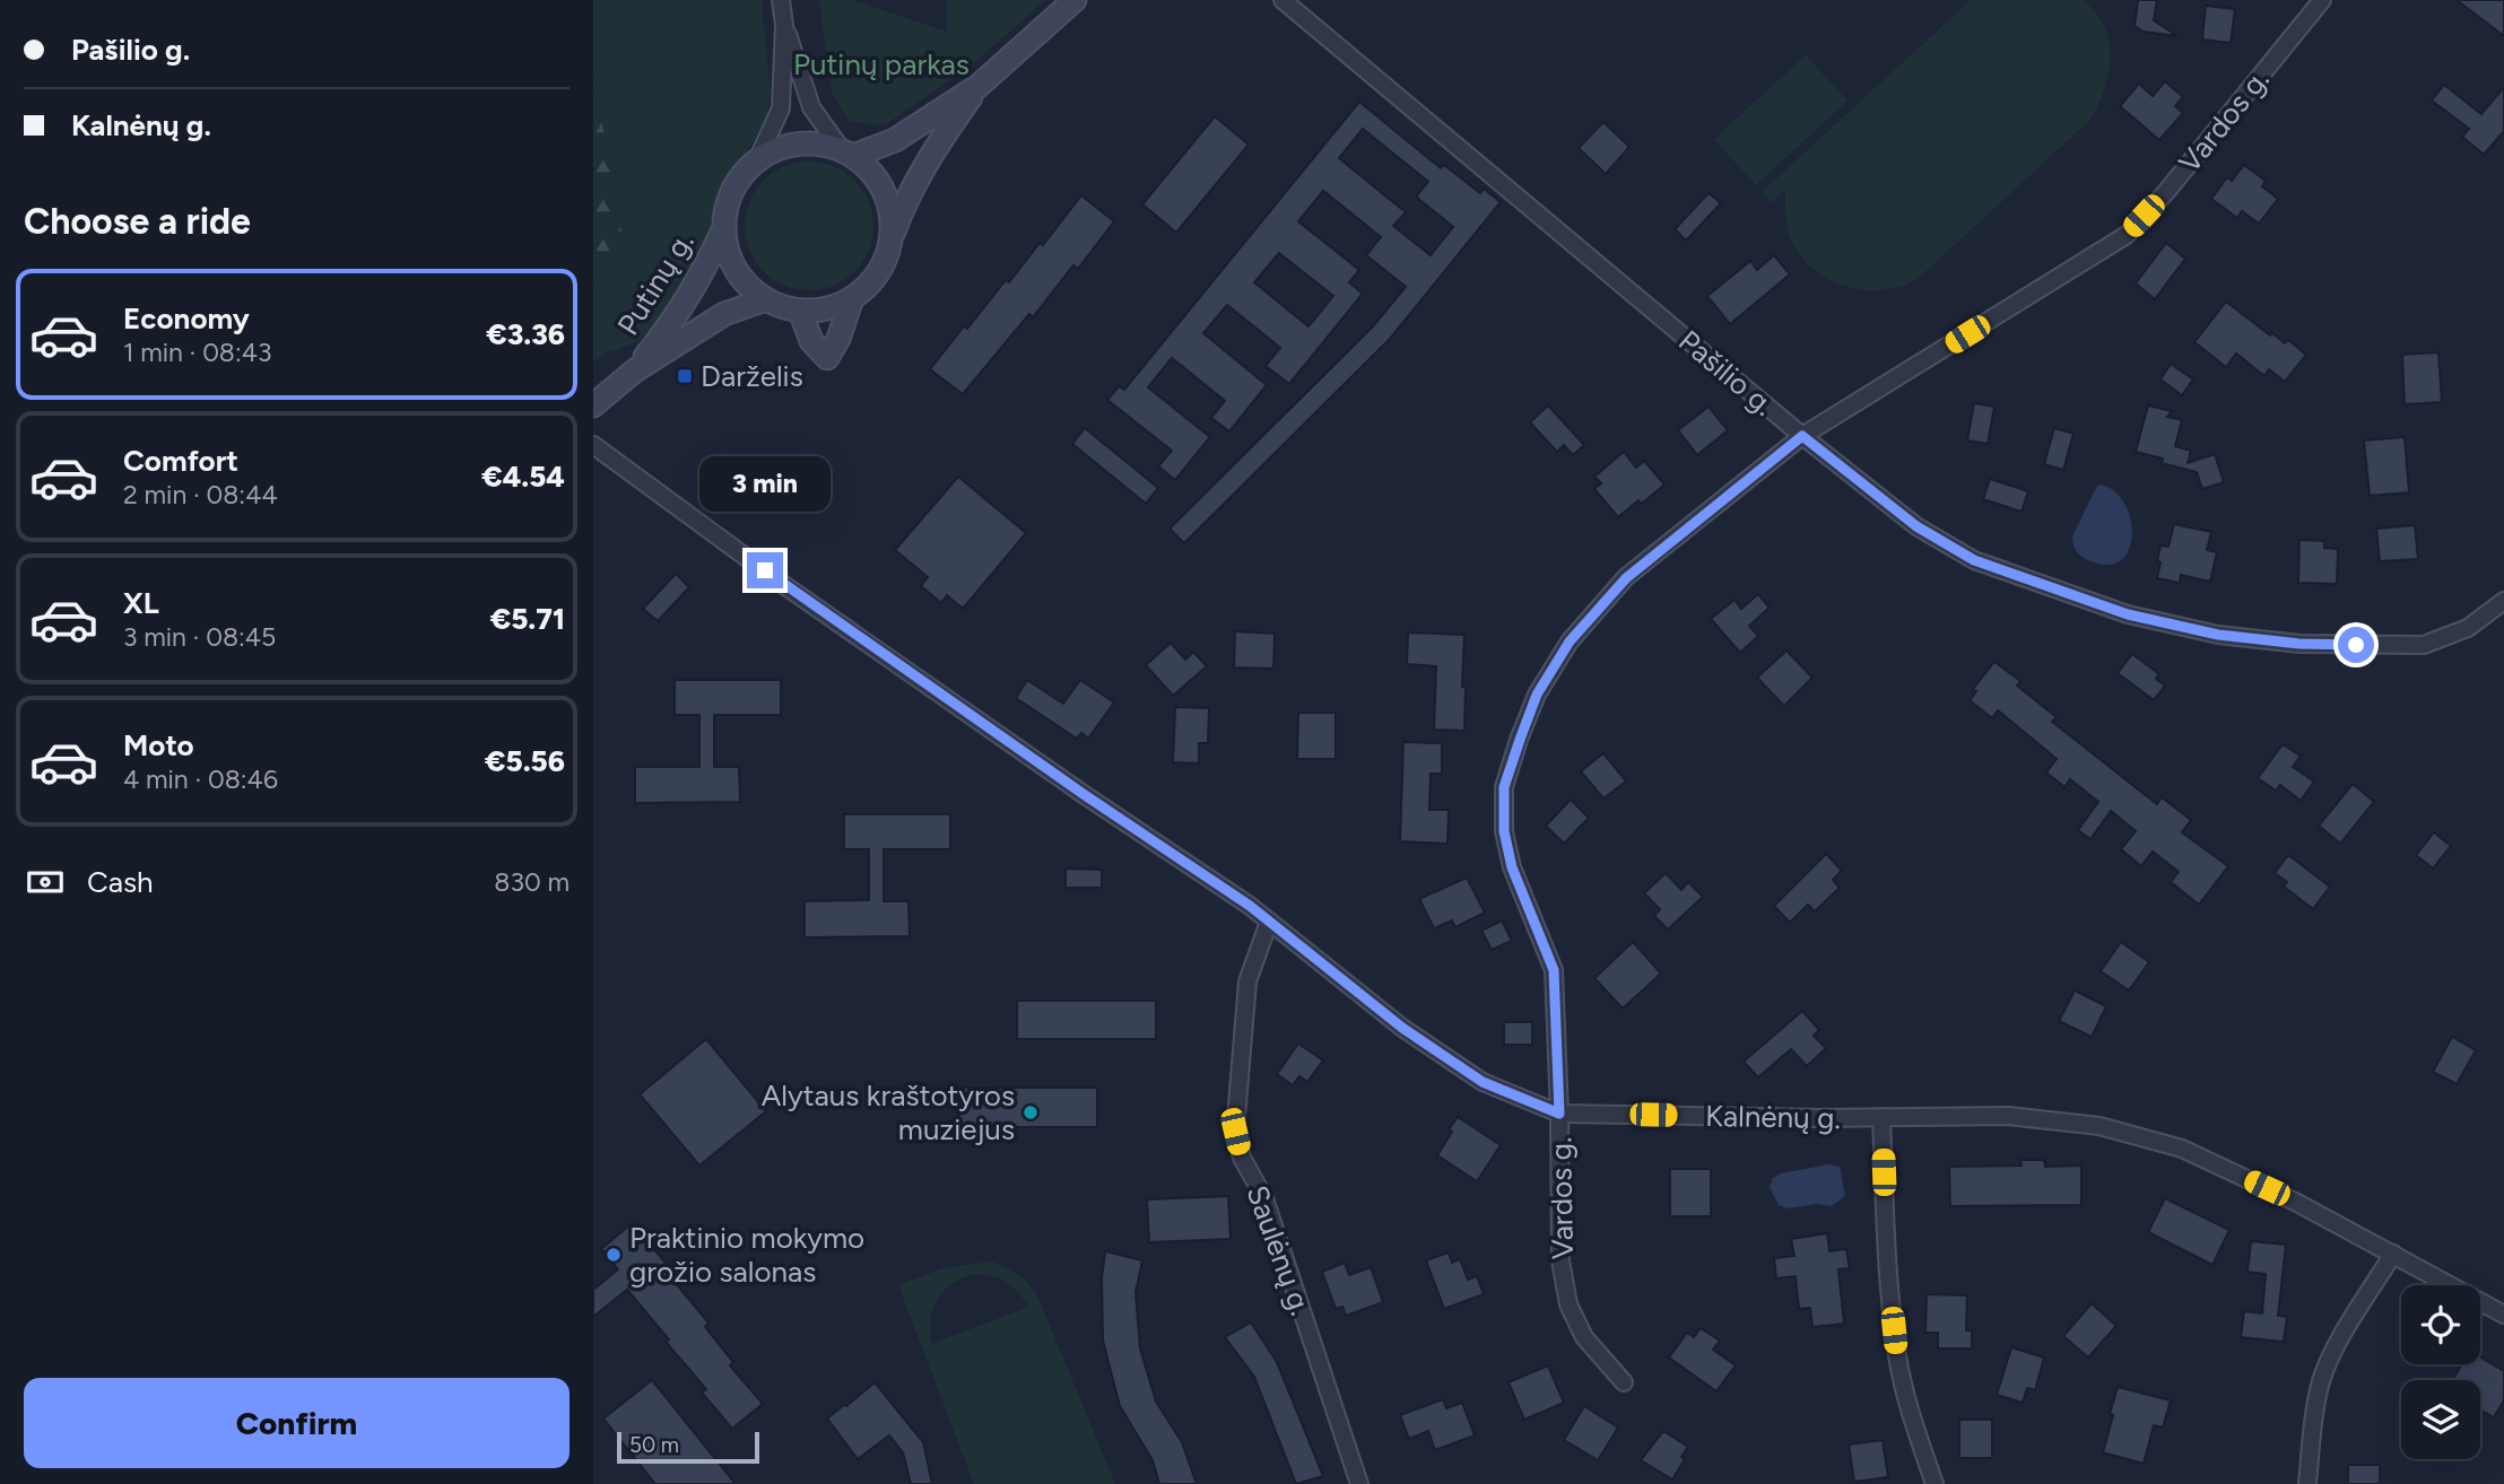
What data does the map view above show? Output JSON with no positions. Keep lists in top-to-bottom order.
{
  "streets": {
    "main road": ["Putinų g."],
    "street": [
      "Vardos g.",
      "Pašilio g.",
      "Kalnėnų g.",
      "Saulėnų g."
    ]
  },
  "crossings": [
    ["Vardos g.", "Pašilio g."],
    ["Vardos g.", "Kalnėnų g."],
    ["Kalnėnų g.", "Saulėnų g."]
  ],
  "parks": ["Putinų parkas"],
  "places": {
    "transit": ["Darželis"],
    "other": ["Alytaus kraštotyros muziejus", "Praktinio mokymo grožio salonas"]
  },
  "scale_bar": "50 m",
  "page": {
    "banner": ["Pašilio g.", "Kalnėnų g."],
    "heading": "Choose a ride",
    "list": [
      {
        "name": "Economy",
        "note": "1 min · 08:43",
        "value": "€3.36"
      },
      {
        "name": "Comfort",
        "note": "2 min · 08:44",
        "value": "€4.54"
      },
      {
        "name": "XL",
        "note": "3 min · 08:45",
        "value": "€5.71"
      },
      {
        "name": "Moto",
        "note": "4 min · 08:46",
        "value": "€5.56"
      }
    ],
    "bubble": "3 min",
    "pay": ["Cash", "830 m"],
    "buttons": "Confirm",
    "scale": "50 m"
  }
}
